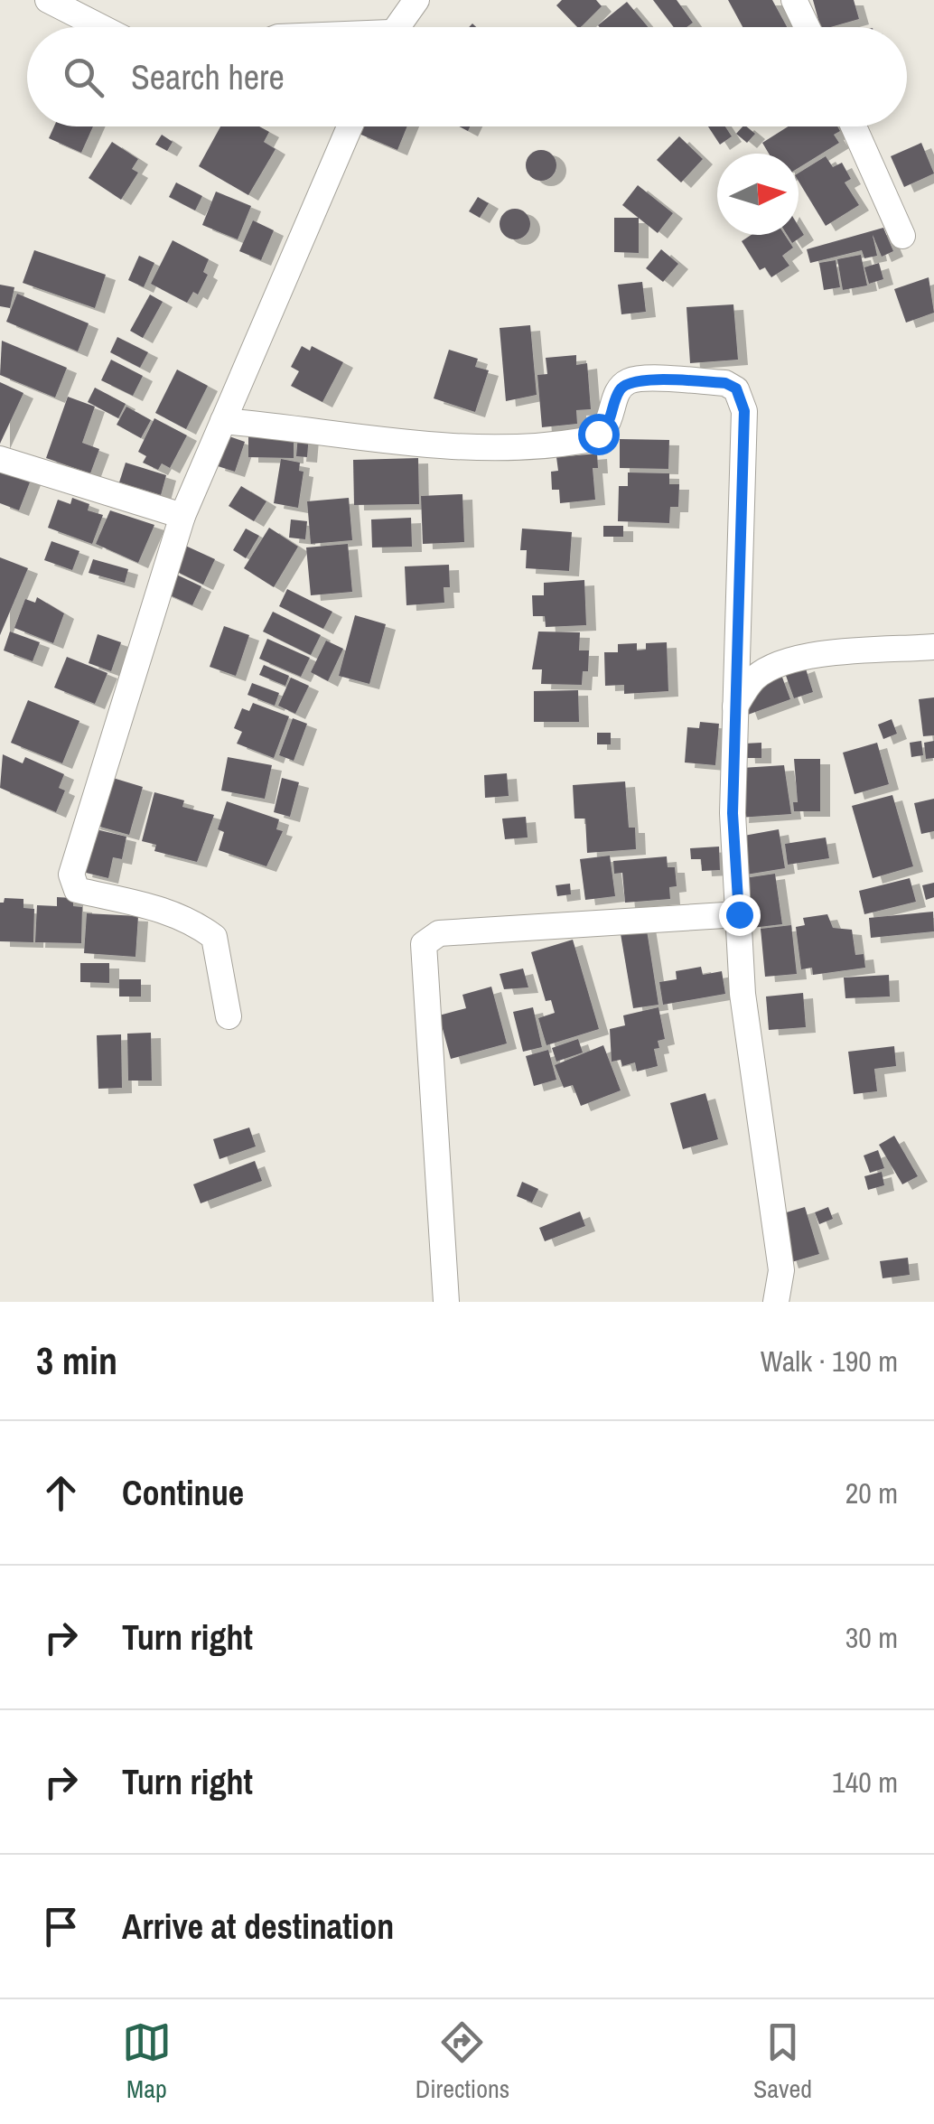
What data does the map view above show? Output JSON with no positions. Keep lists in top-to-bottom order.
{
  "north": "right",
  "page": {
    "search": "Search here",
    "heading": ["3 min", "Walk · 190 m"],
    "list": [
      ["Continue", "20 m"],
      ["Turn right", "30 m"],
      ["Turn right", "140 m"],
      "Arrive at destination"
    ],
    "nav": ["Map", "Directions", "Saved"]
  }
}
